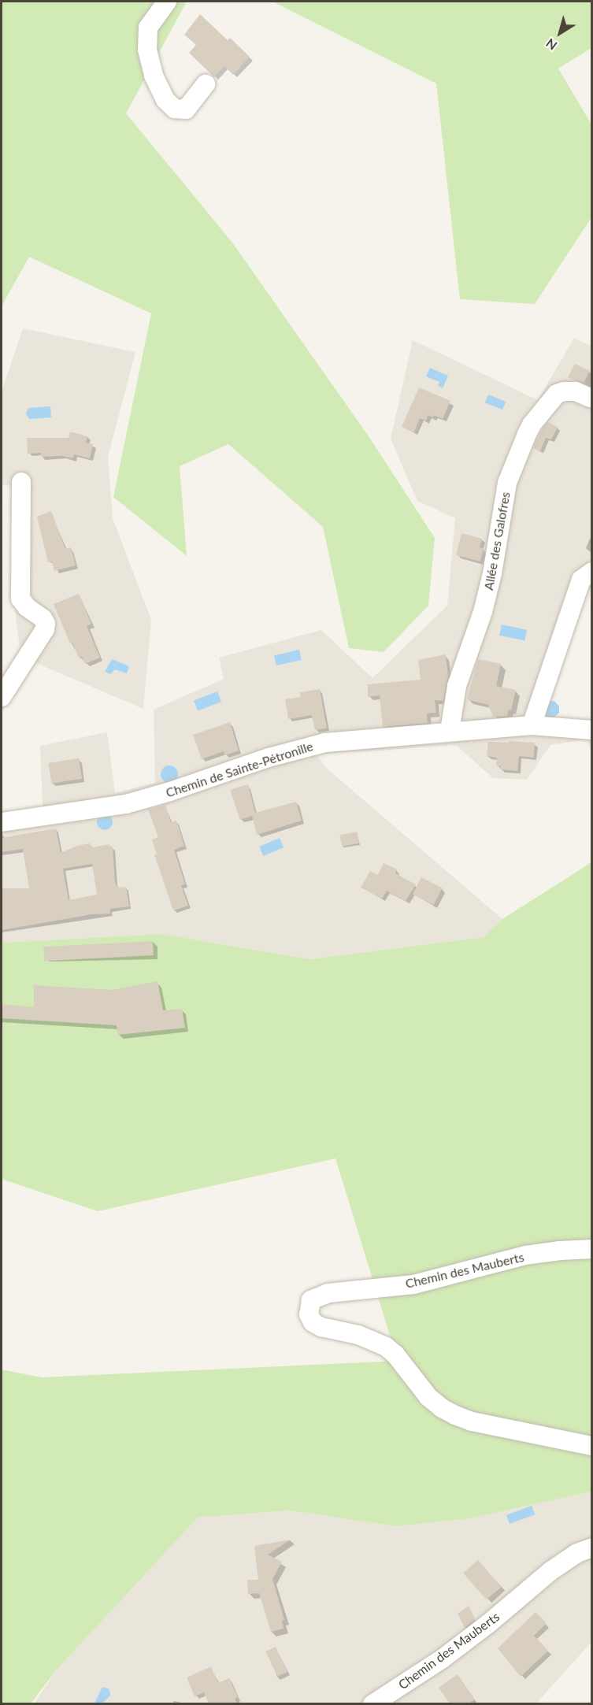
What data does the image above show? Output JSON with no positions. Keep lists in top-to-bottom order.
{
  "streets": {
    "street": ["Allée des Galofres", "Chemin de Sainte-Pétronille", "Chemin des Mauberts"]
  },
  "crossings": [
    ["Allée des Galofres", "Chemin de Sainte-Pétronille"]
  ],
  "north": "bottom left"
}
